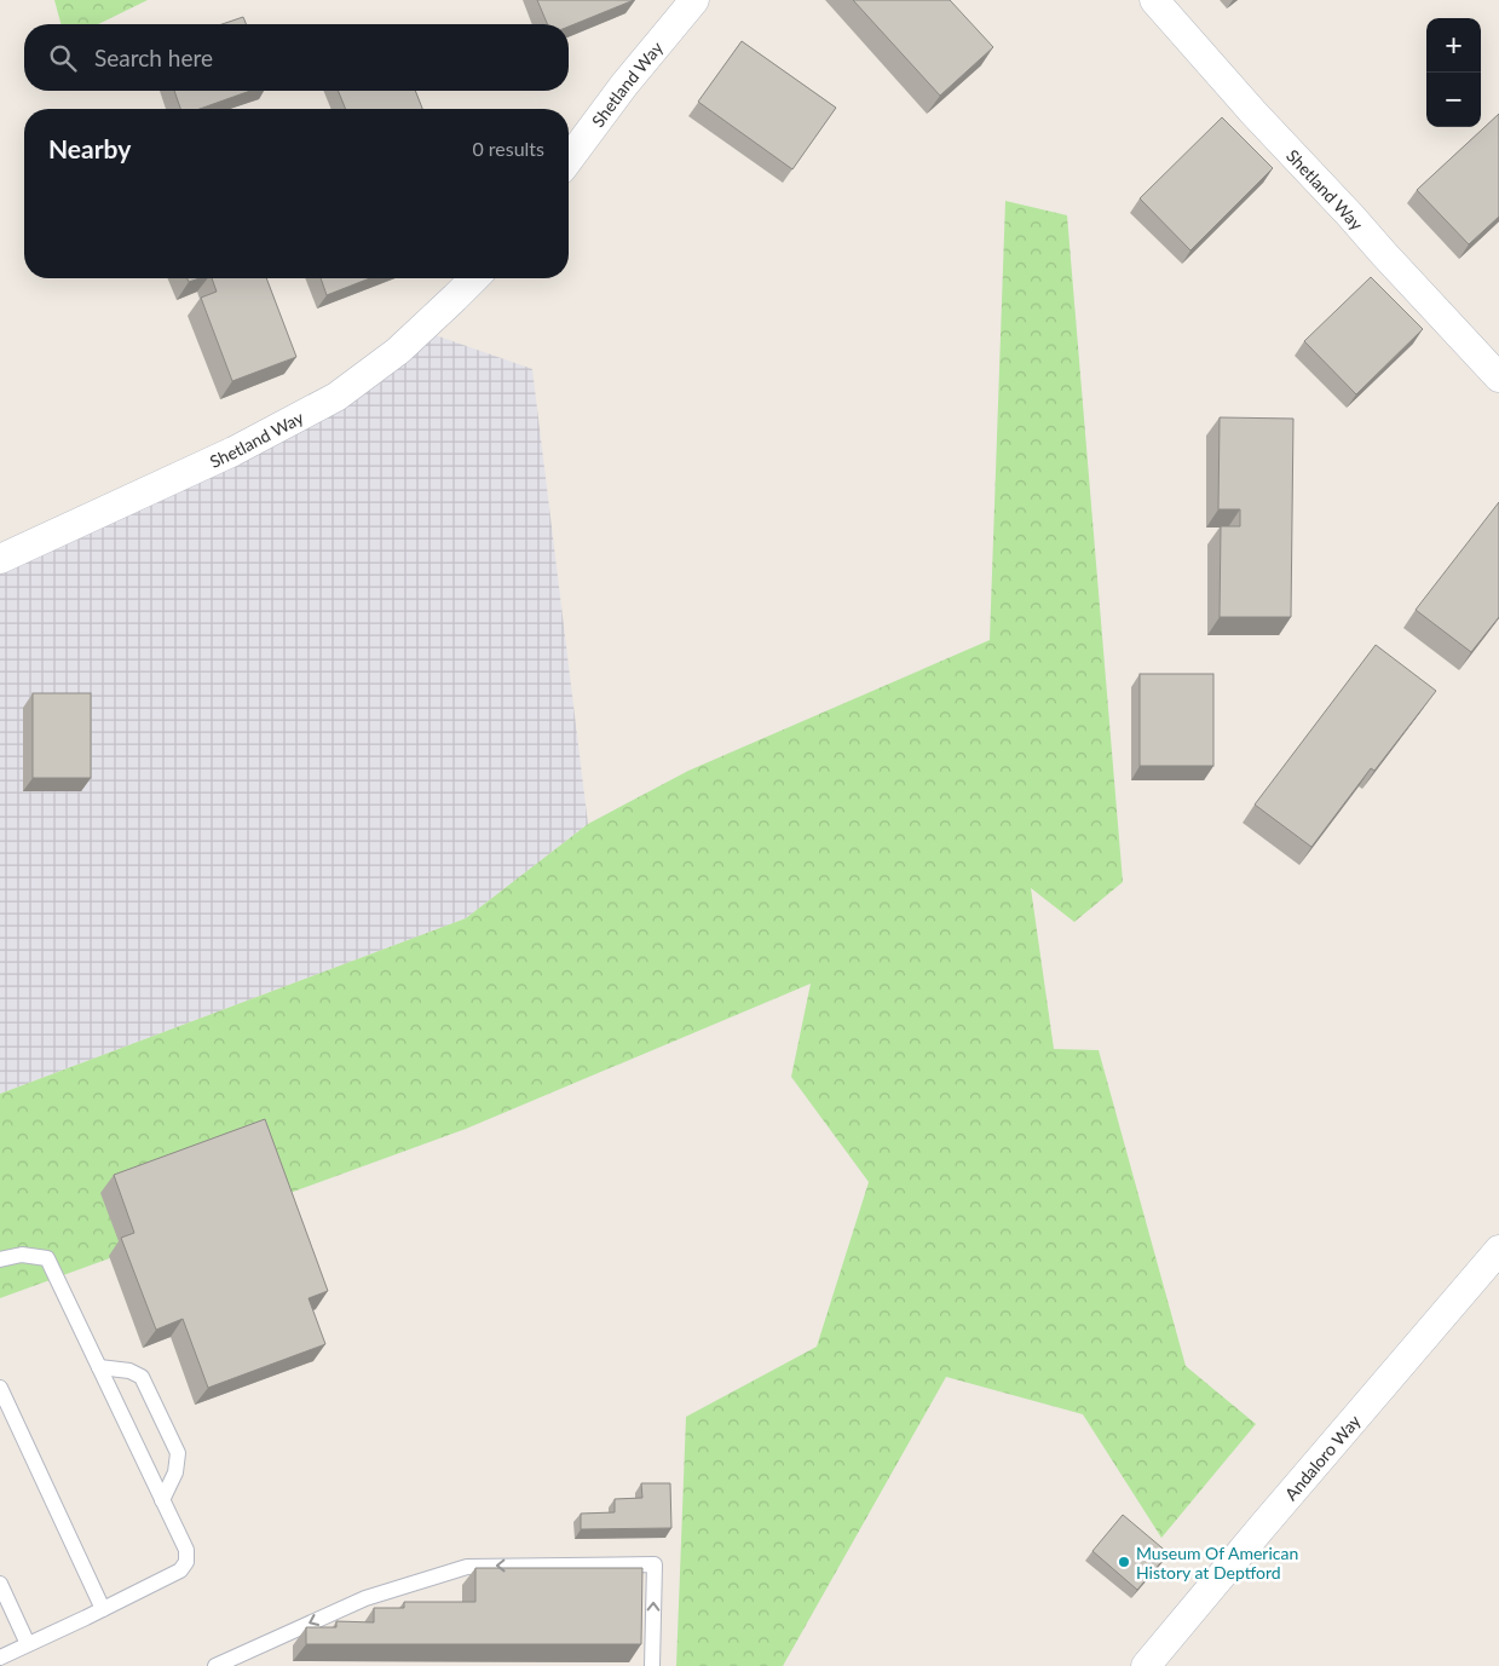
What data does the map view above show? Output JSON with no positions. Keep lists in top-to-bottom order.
{
  "streets": {
    "street": ["Shetland Way", "Andaloro Way"]
  },
  "places": ["Museum Of American History at Deptford"],
  "page": {
    "map_buttons": ["+", "−"],
    "search": "Search here",
    "heading": ["Nearby", "0 results"]
  }
}
